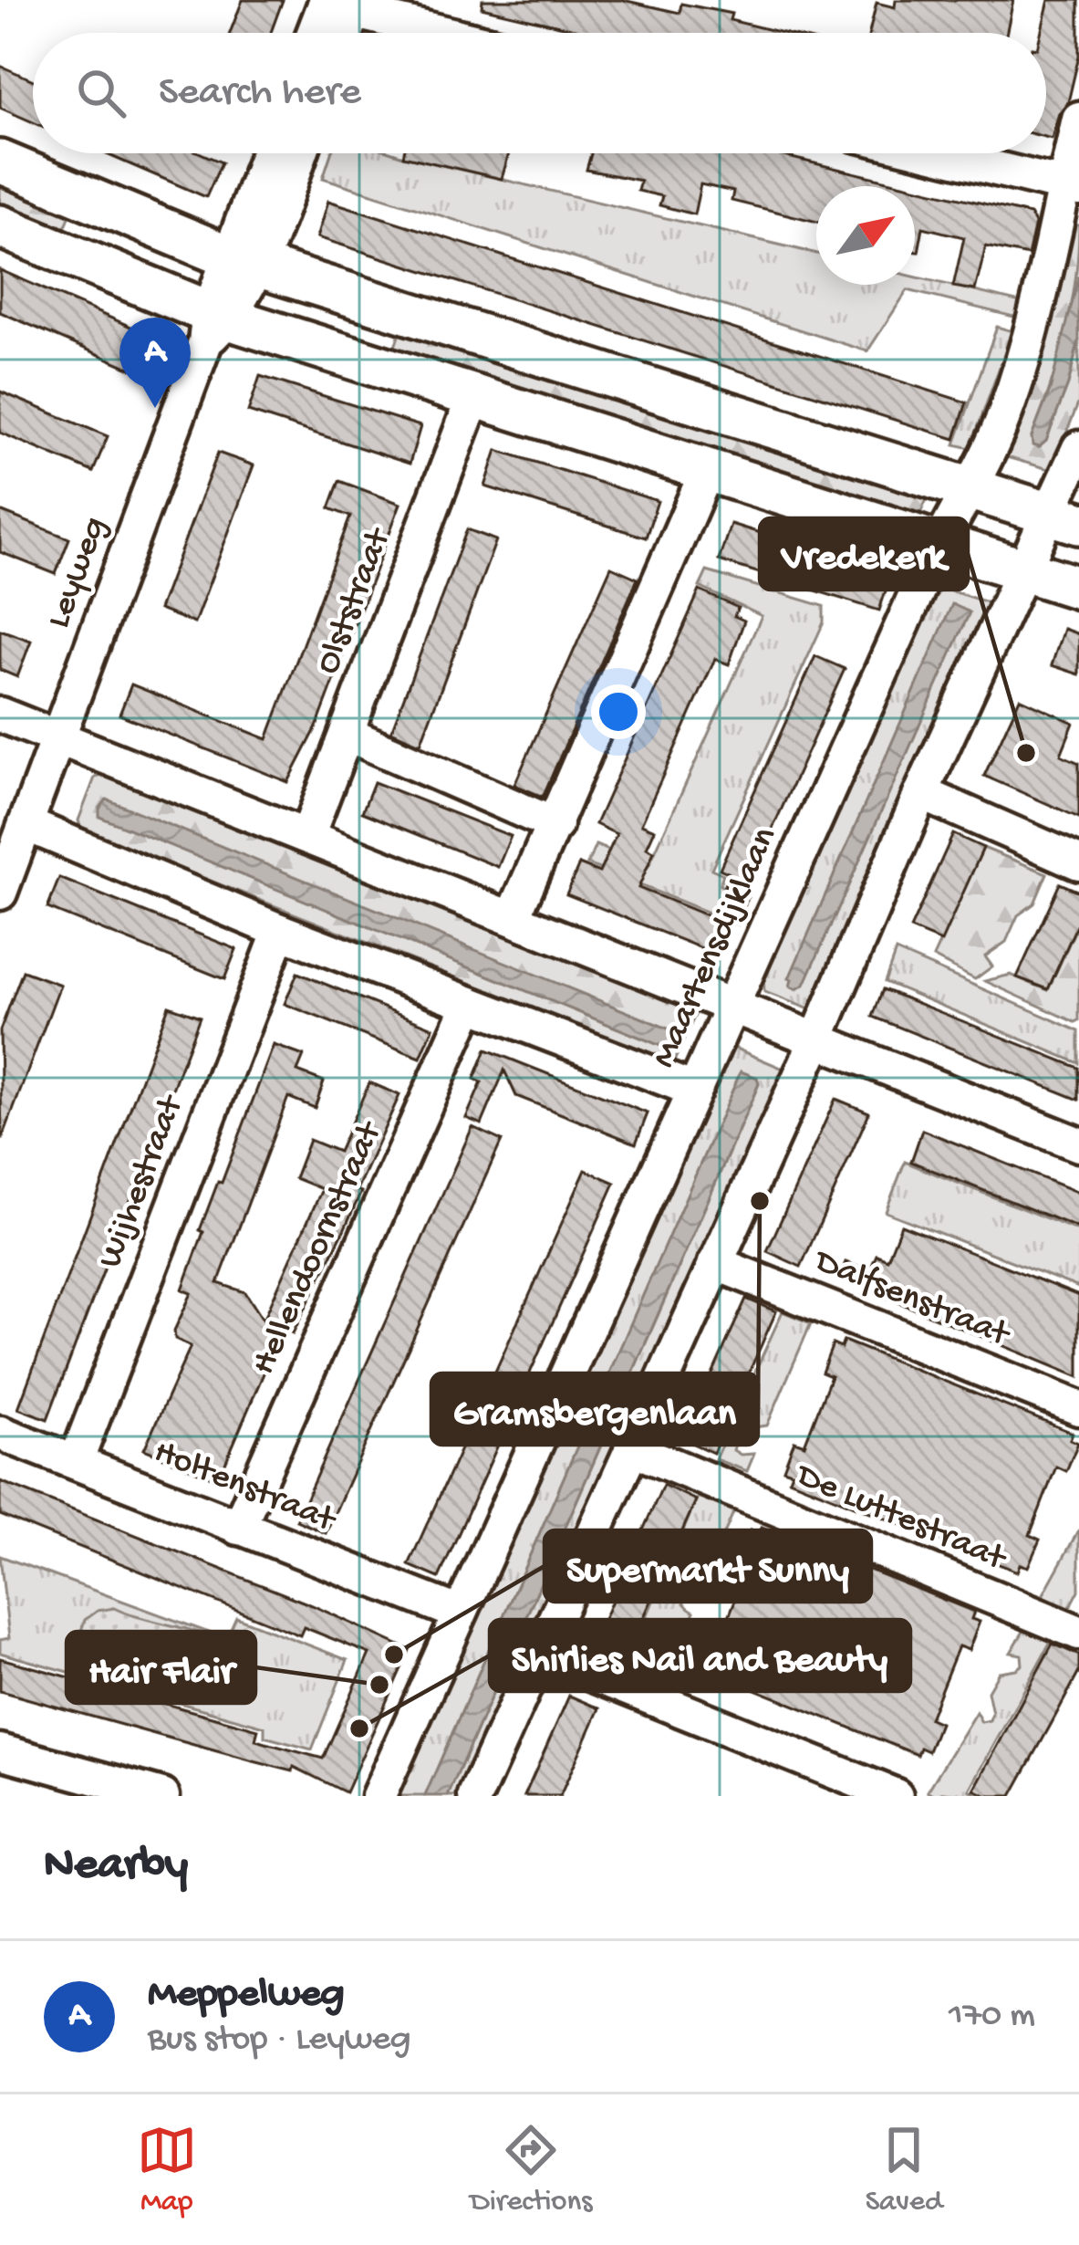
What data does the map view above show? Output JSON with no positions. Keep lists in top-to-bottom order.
{
  "streets": {
    "street": [
      "Leyweg",
      "Olststraat",
      "Maartensdijklaan",
      "Wijhestraat",
      "Hellendoornstraat",
      "Dalfsenstraat",
      "Holtenstraat",
      "De Luttestraat"
    ]
  },
  "crossings": [
    ["Maartensdijklaan", "Holtenstraat"],
    ["Wijhestraat", "Holtenstraat"],
    ["Hellendoornstraat", "Holtenstraat"]
  ],
  "places": [
    "Vredekerk",
    "Gramsbergenlaan",
    "Supermarkt Sunny",
    "Hair Flair",
    "Shirlies Nail and Beauty"
  ],
  "north": "top right",
  "page": {
    "search": "Search here",
    "pins": "A",
    "heading": "Nearby",
    "list": [
      {
        "mark": "A",
        "name": "Meppelweg",
        "note": "Bus stop · Leyweg",
        "value": "170 m"
      }
    ],
    "nav": ["Map", "Directions", "Saved"]
  }
}
